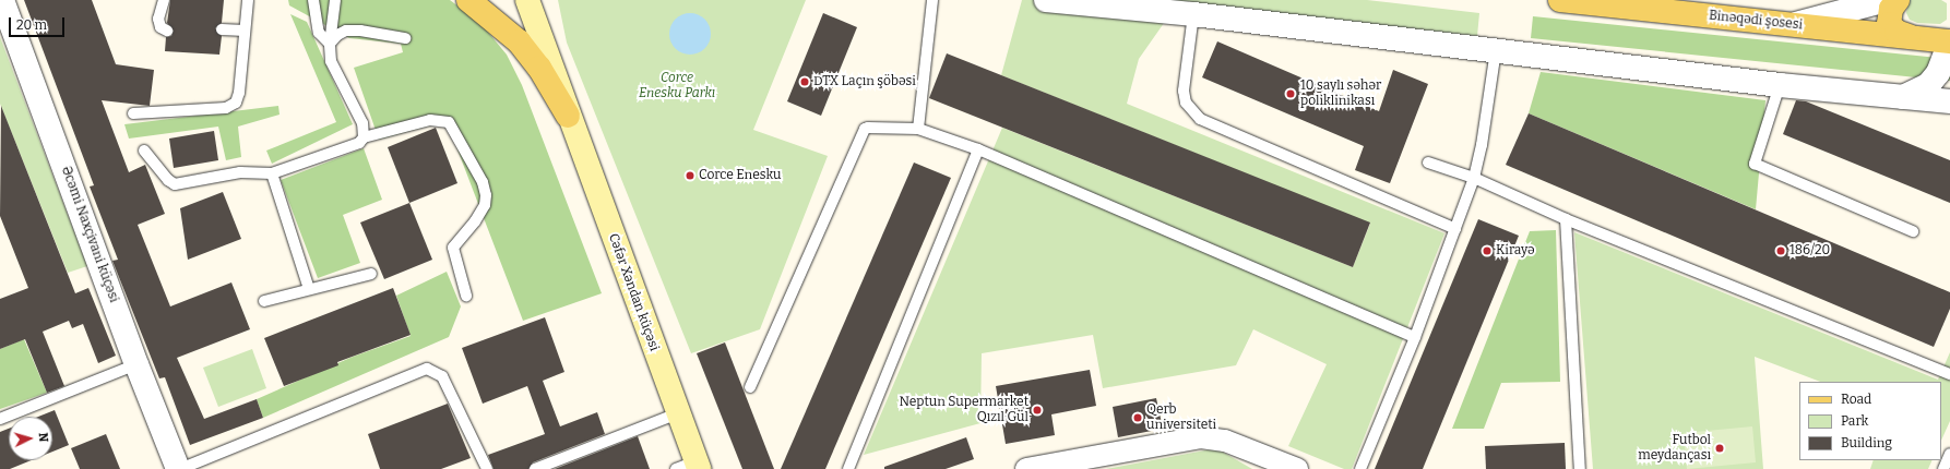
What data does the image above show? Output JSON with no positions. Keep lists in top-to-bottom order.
{
  "streets": {
    "main road": ["Binəqədi şosesi", "Cəfər Xəndan küçəsi"],
    "street": ["Əcəmi Naxçivani küçəsi"]
  },
  "parks": ["Corce Enesku Parkı"],
  "places": [
    "DTX Laçın şöbəsi",
    "10 saylı şəhər poliklinikası",
    "Corce Enesku",
    "Kirayə",
    "186/20",
    "Neptun Supermarket Qızıl Gül",
    "Qerb universiteti",
    "Futbol meydançası"
  ],
  "legend": ["Road", "Park", "Building"],
  "scale_bar": "20 m",
  "north": "right"
}
